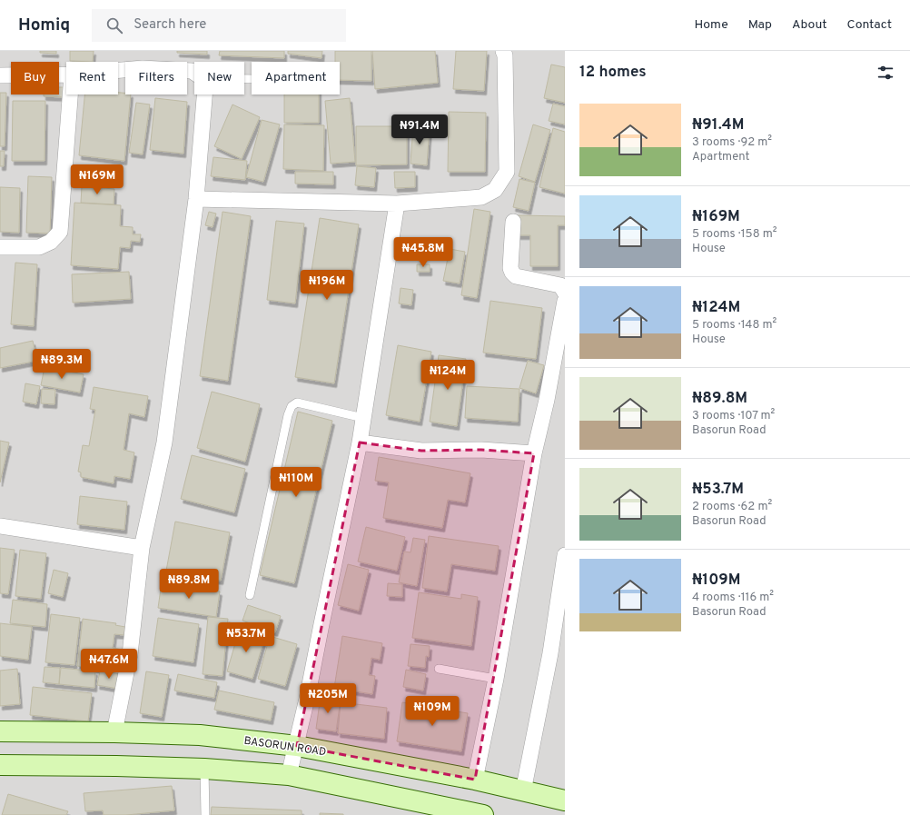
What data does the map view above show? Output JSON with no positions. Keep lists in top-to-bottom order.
{
  "streets": {
    "main road": ["BASORUN ROAD"]
  },
  "page": {
    "header": "Homiq",
    "search": "Search here",
    "nav": [
      "Home",
      "Map",
      "About",
      "Contact"
    ],
    "heading": "12 homes",
    "chip": [
      "Buy",
      "Rent",
      "Filters",
      "New",
      "Apartment"
    ],
    "list": [
      {
        "name": "₦91.4M",
        "note": "3 rooms · 92 m² · Apartment"
      },
      {
        "name": "₦169M",
        "note": "5 rooms · 158 m² · House"
      },
      {
        "name": "₦124M",
        "note": "5 rooms · 148 m² · House"
      },
      {
        "name": "₦89.8M",
        "note": "3 rooms · 107 m² · Basorun Road"
      },
      {
        "name": "₦53.7M",
        "note": "2 rooms · 62 m² · Basorun Road"
      },
      {
        "name": "₦109M",
        "note": "4 rooms · 116 m² · Basorun Road"
      }
    ],
    "price": [
      "₦91.4M",
      "₦169M",
      "₦45.8M",
      "₦196M",
      "₦89.3M",
      "₦124M",
      "₦110M",
      "₦89.8M",
      "₦53.7M",
      "₦47.6M",
      "₦205M",
      "₦109M"
    ]
  }
}
